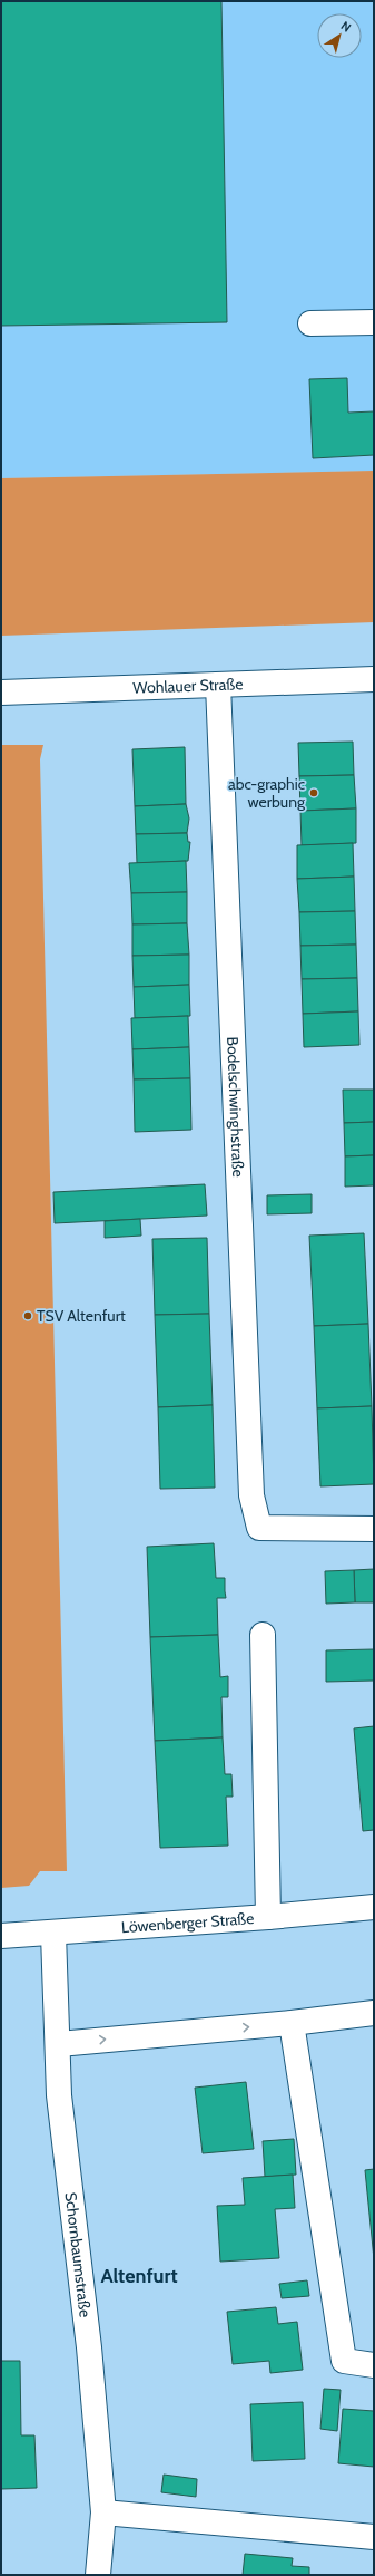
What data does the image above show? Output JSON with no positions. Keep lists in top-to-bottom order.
{
  "streets": {
    "street": [
      "Wohlauer Straße",
      "Bodelschwinghstraße",
      "Löwenberger Straße",
      "Schornbaumstraße"
    ]
  },
  "crossings": [
    ["Wohlauer Straße", "Bodelschwinghstraße"],
    ["Löwenberger Straße", "Schornbaumstraße"]
  ],
  "districts": ["Altenfurt"],
  "places": ["abc-graphic werbung", "TSV Altenfurt"],
  "north": "top right"
}
